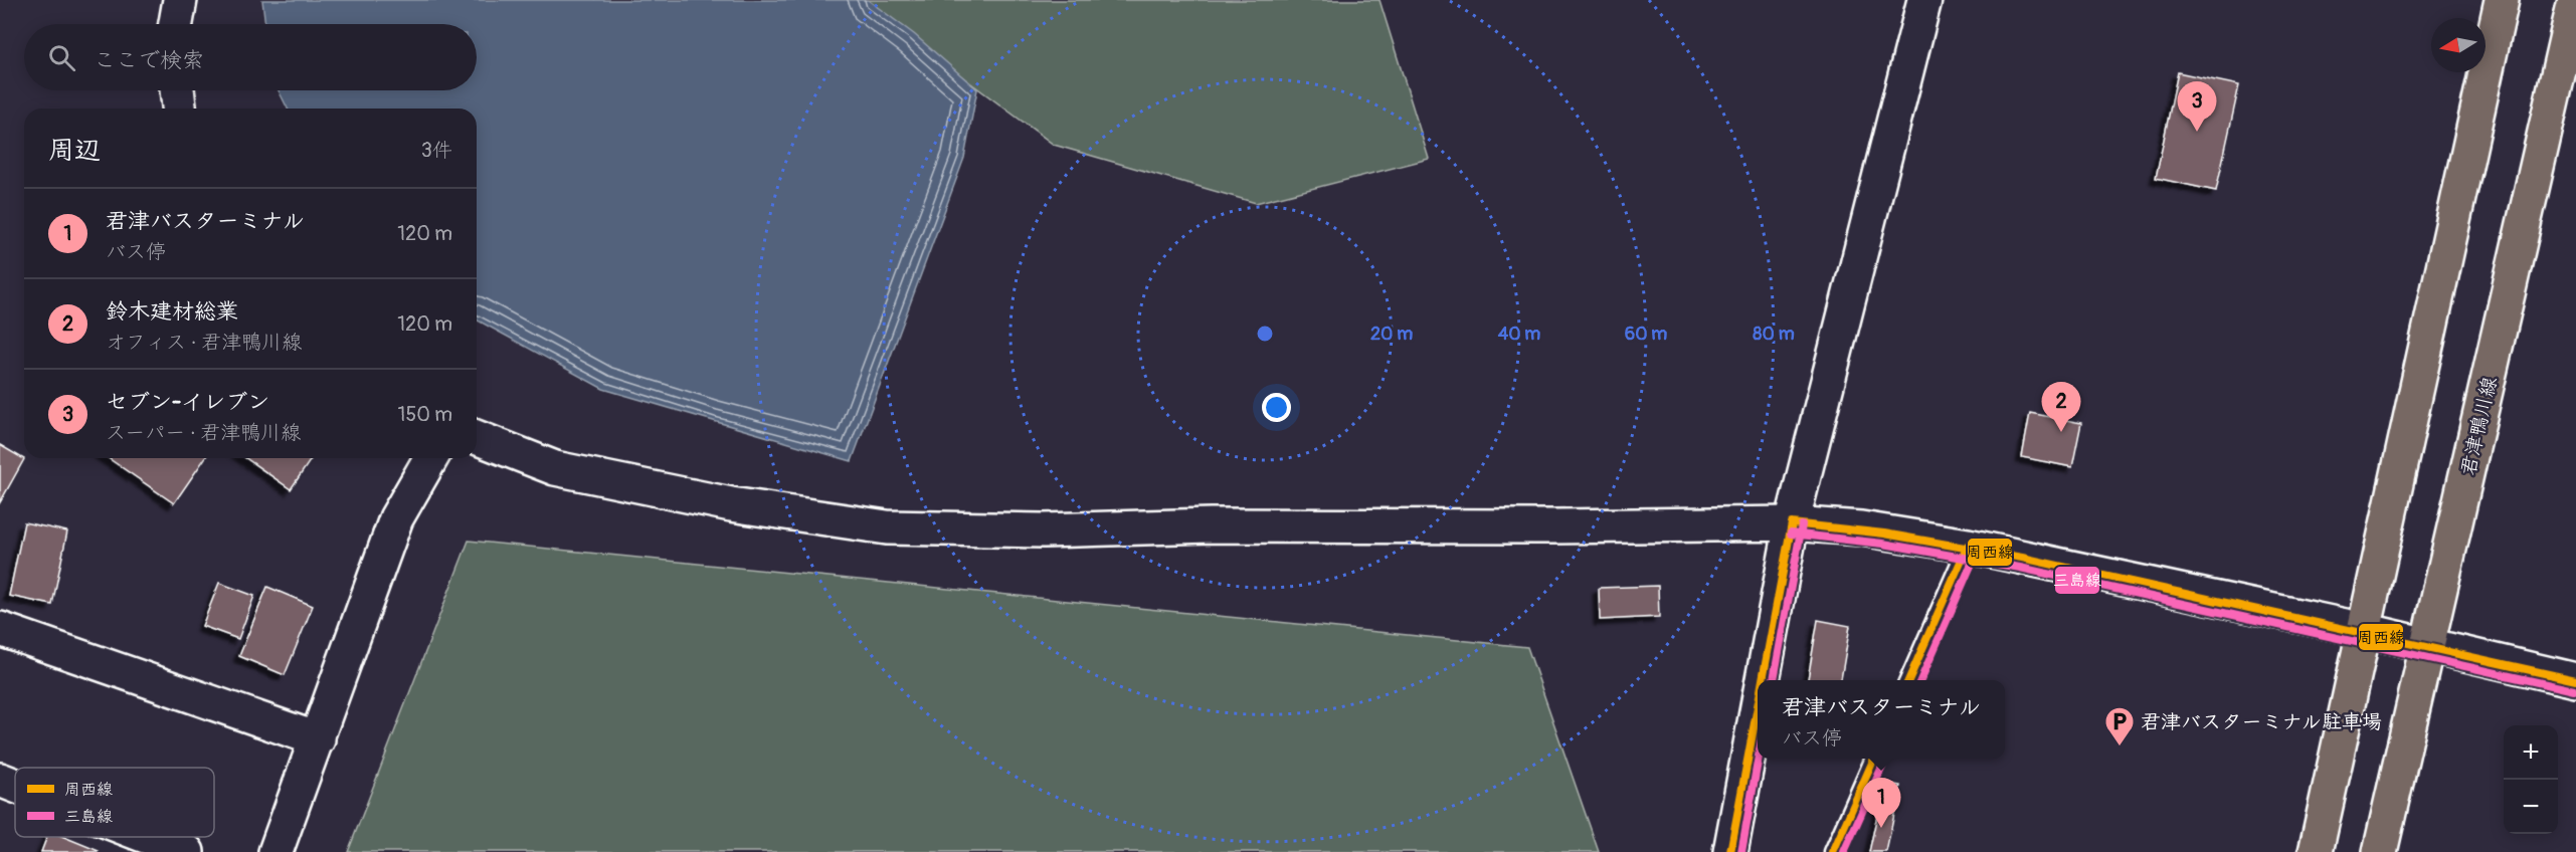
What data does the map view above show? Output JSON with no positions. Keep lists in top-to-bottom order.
{
  "streets": {
    "main road": ["君津鴨川線"]
  },
  "places": {
    "parking": ["君津バスターミナル駐車場"]
  },
  "lines": ["transit line 周西線", "transit line 三島線"],
  "legend": ["周西線", "三島線"],
  "north": "left",
  "page": {
    "search": "ここで検索",
    "pins": ["3", "2", "1"],
    "heading": ["周辺", "3件"],
    "list": [
      {
        "mark": "1",
        "name": "君津バスターミナル",
        "note": "バス停",
        "value": "120 m"
      },
      {
        "mark": "2",
        "name": "鈴木建材総業",
        "note": "オフィス · 君津鴨川線",
        "value": "120 m"
      },
      {
        "mark": "3",
        "name": "セブン-イレブン",
        "note": "スーパー · 君津鴨川線",
        "value": "150 m"
      }
    ],
    "popup": ["君津バスターミナル", "バス停"],
    "map_buttons": ["+", "−"]
  },
  "rings": [
    "20 m",
    "40 m",
    "60 m",
    "80 m"
  ]
}
